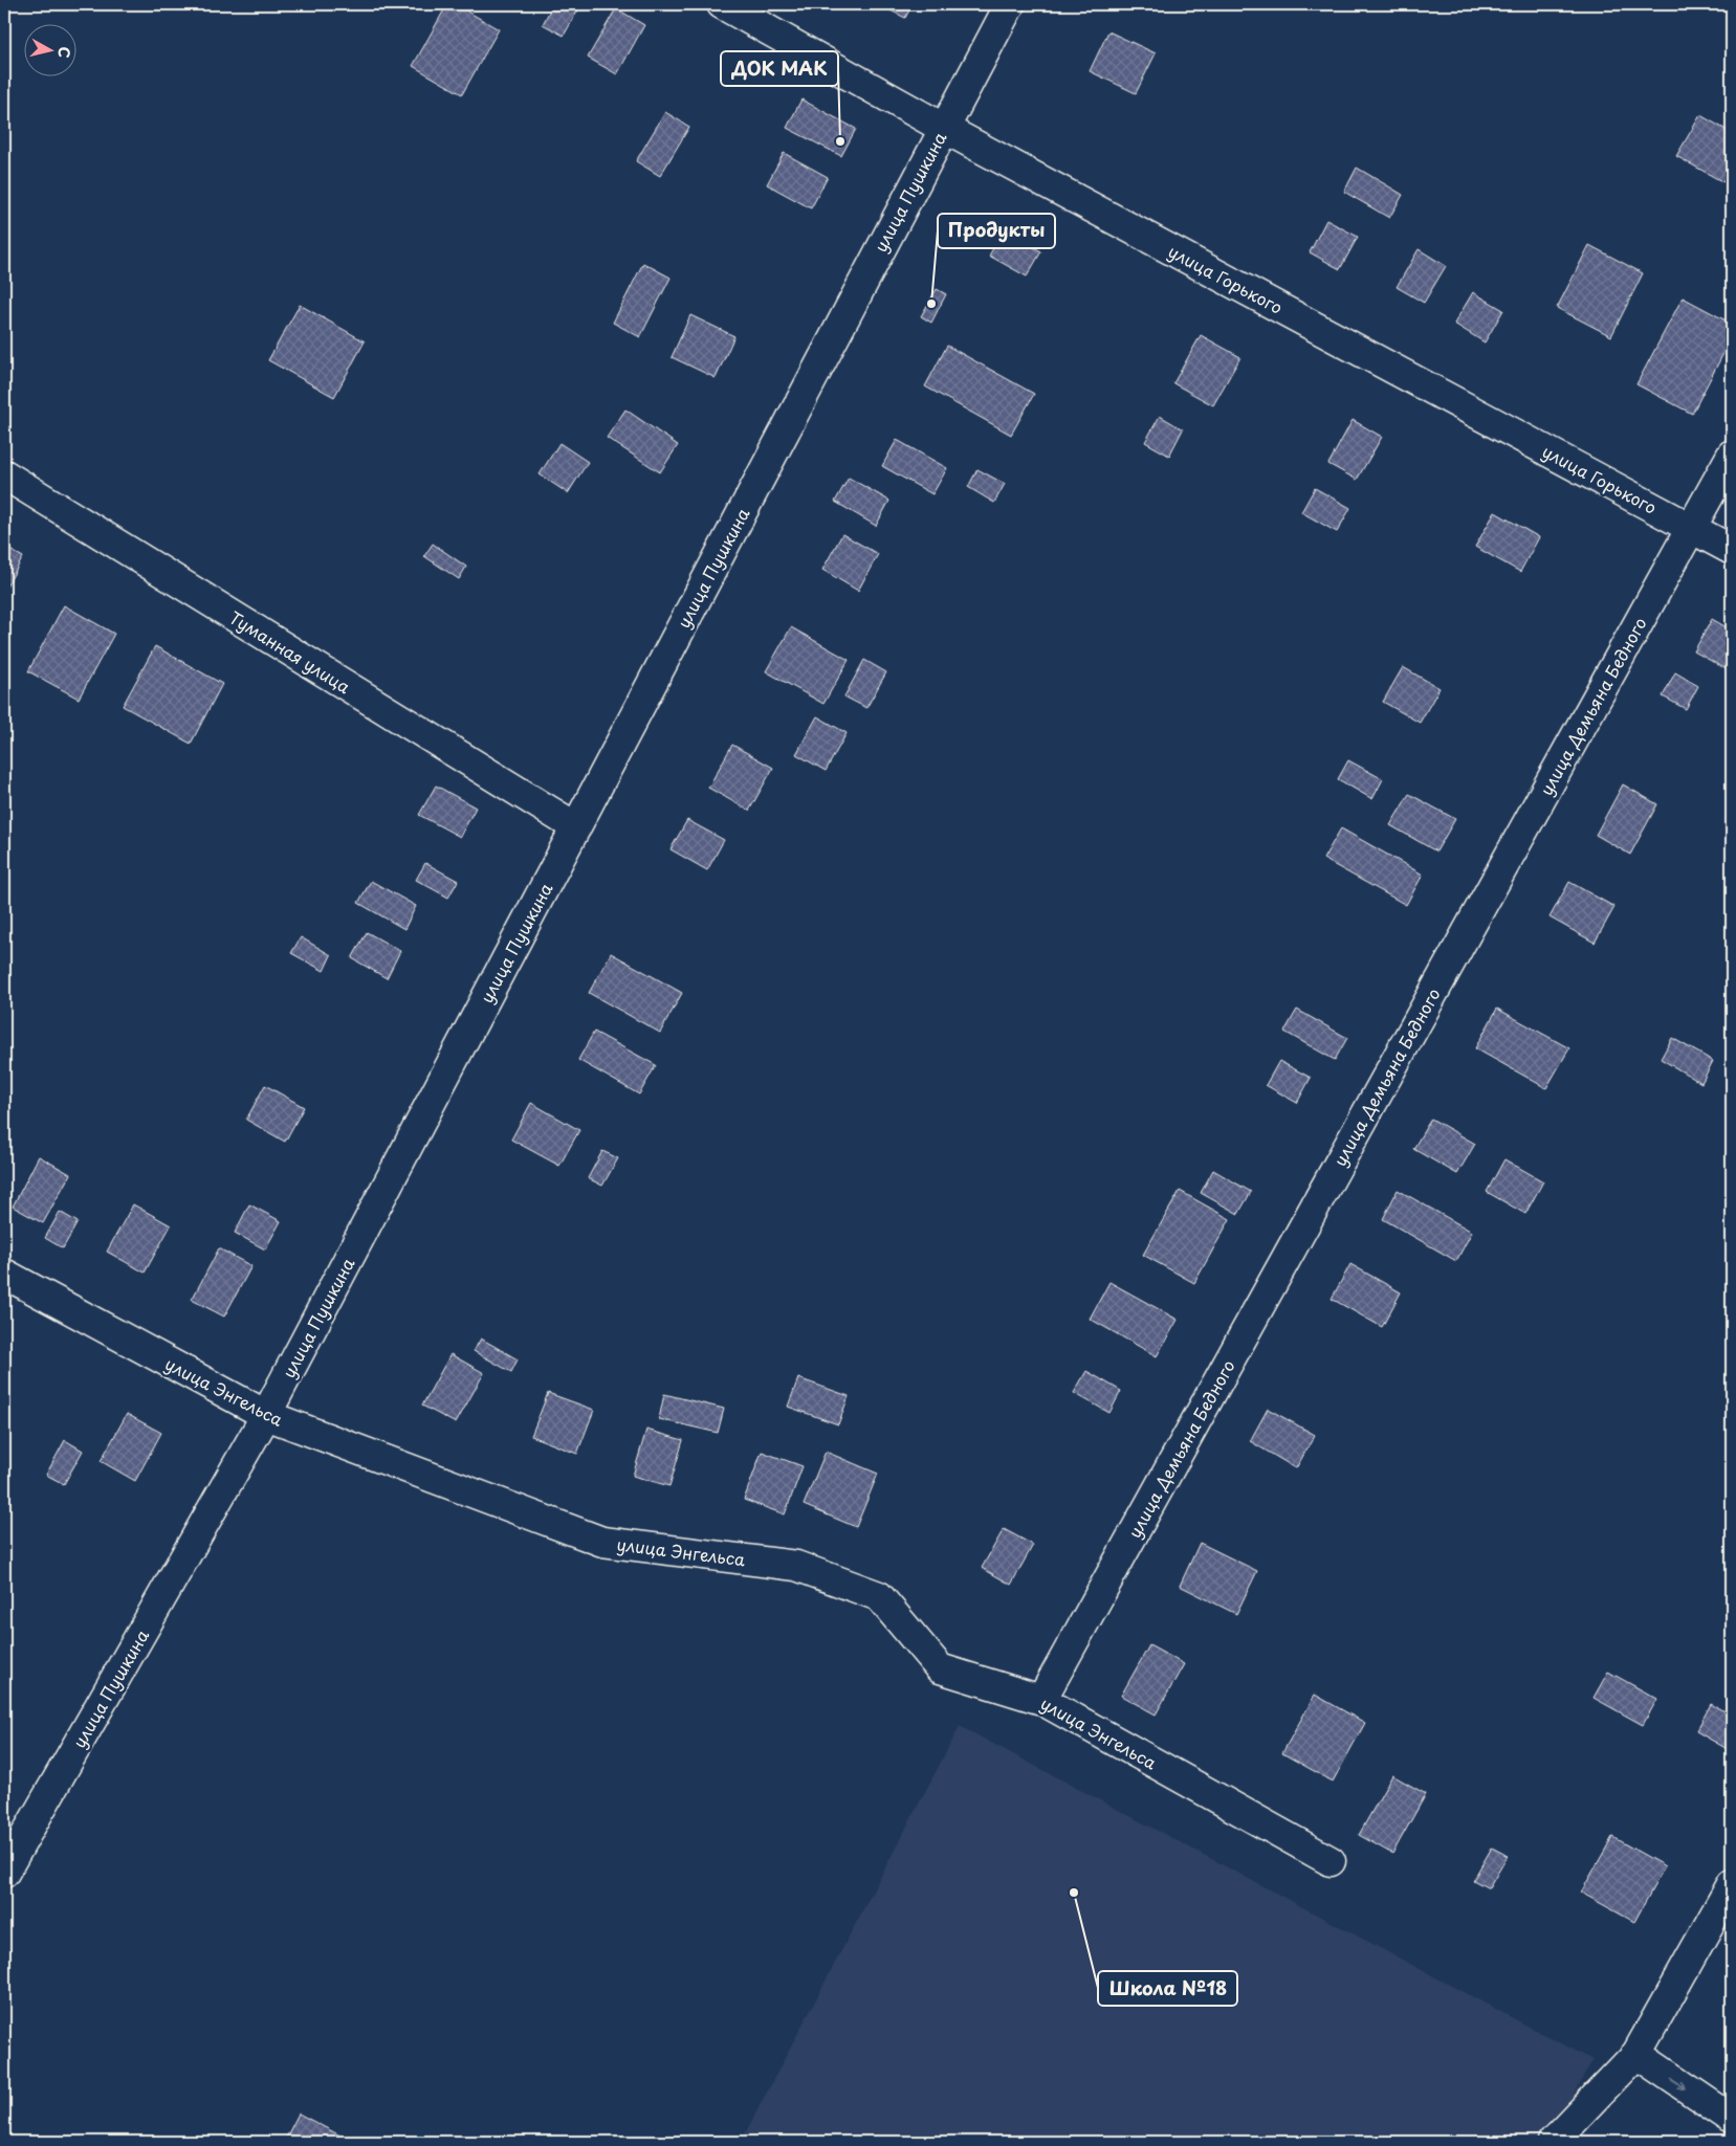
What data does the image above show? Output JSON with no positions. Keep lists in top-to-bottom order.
{
  "streets": {
    "street": [
      "улица Пушкина",
      "улица Горького",
      "Туманная улица",
      "улица Демьяна Бедного",
      "улица Энгельса"
    ]
  },
  "crossings": [
    ["улица Пушкина", "улица Горького"],
    ["улица Пушкина", "Туманная улица"],
    ["улица Пушкина", "улица Энгельса"],
    ["улица Горького", "улица Демьяна Бедного"],
    ["улица Демьяна Бедного", "улица Энгельса"]
  ],
  "places": ["ДОК МАК", "Продукты", "Школа №18"],
  "north": "right"
}
